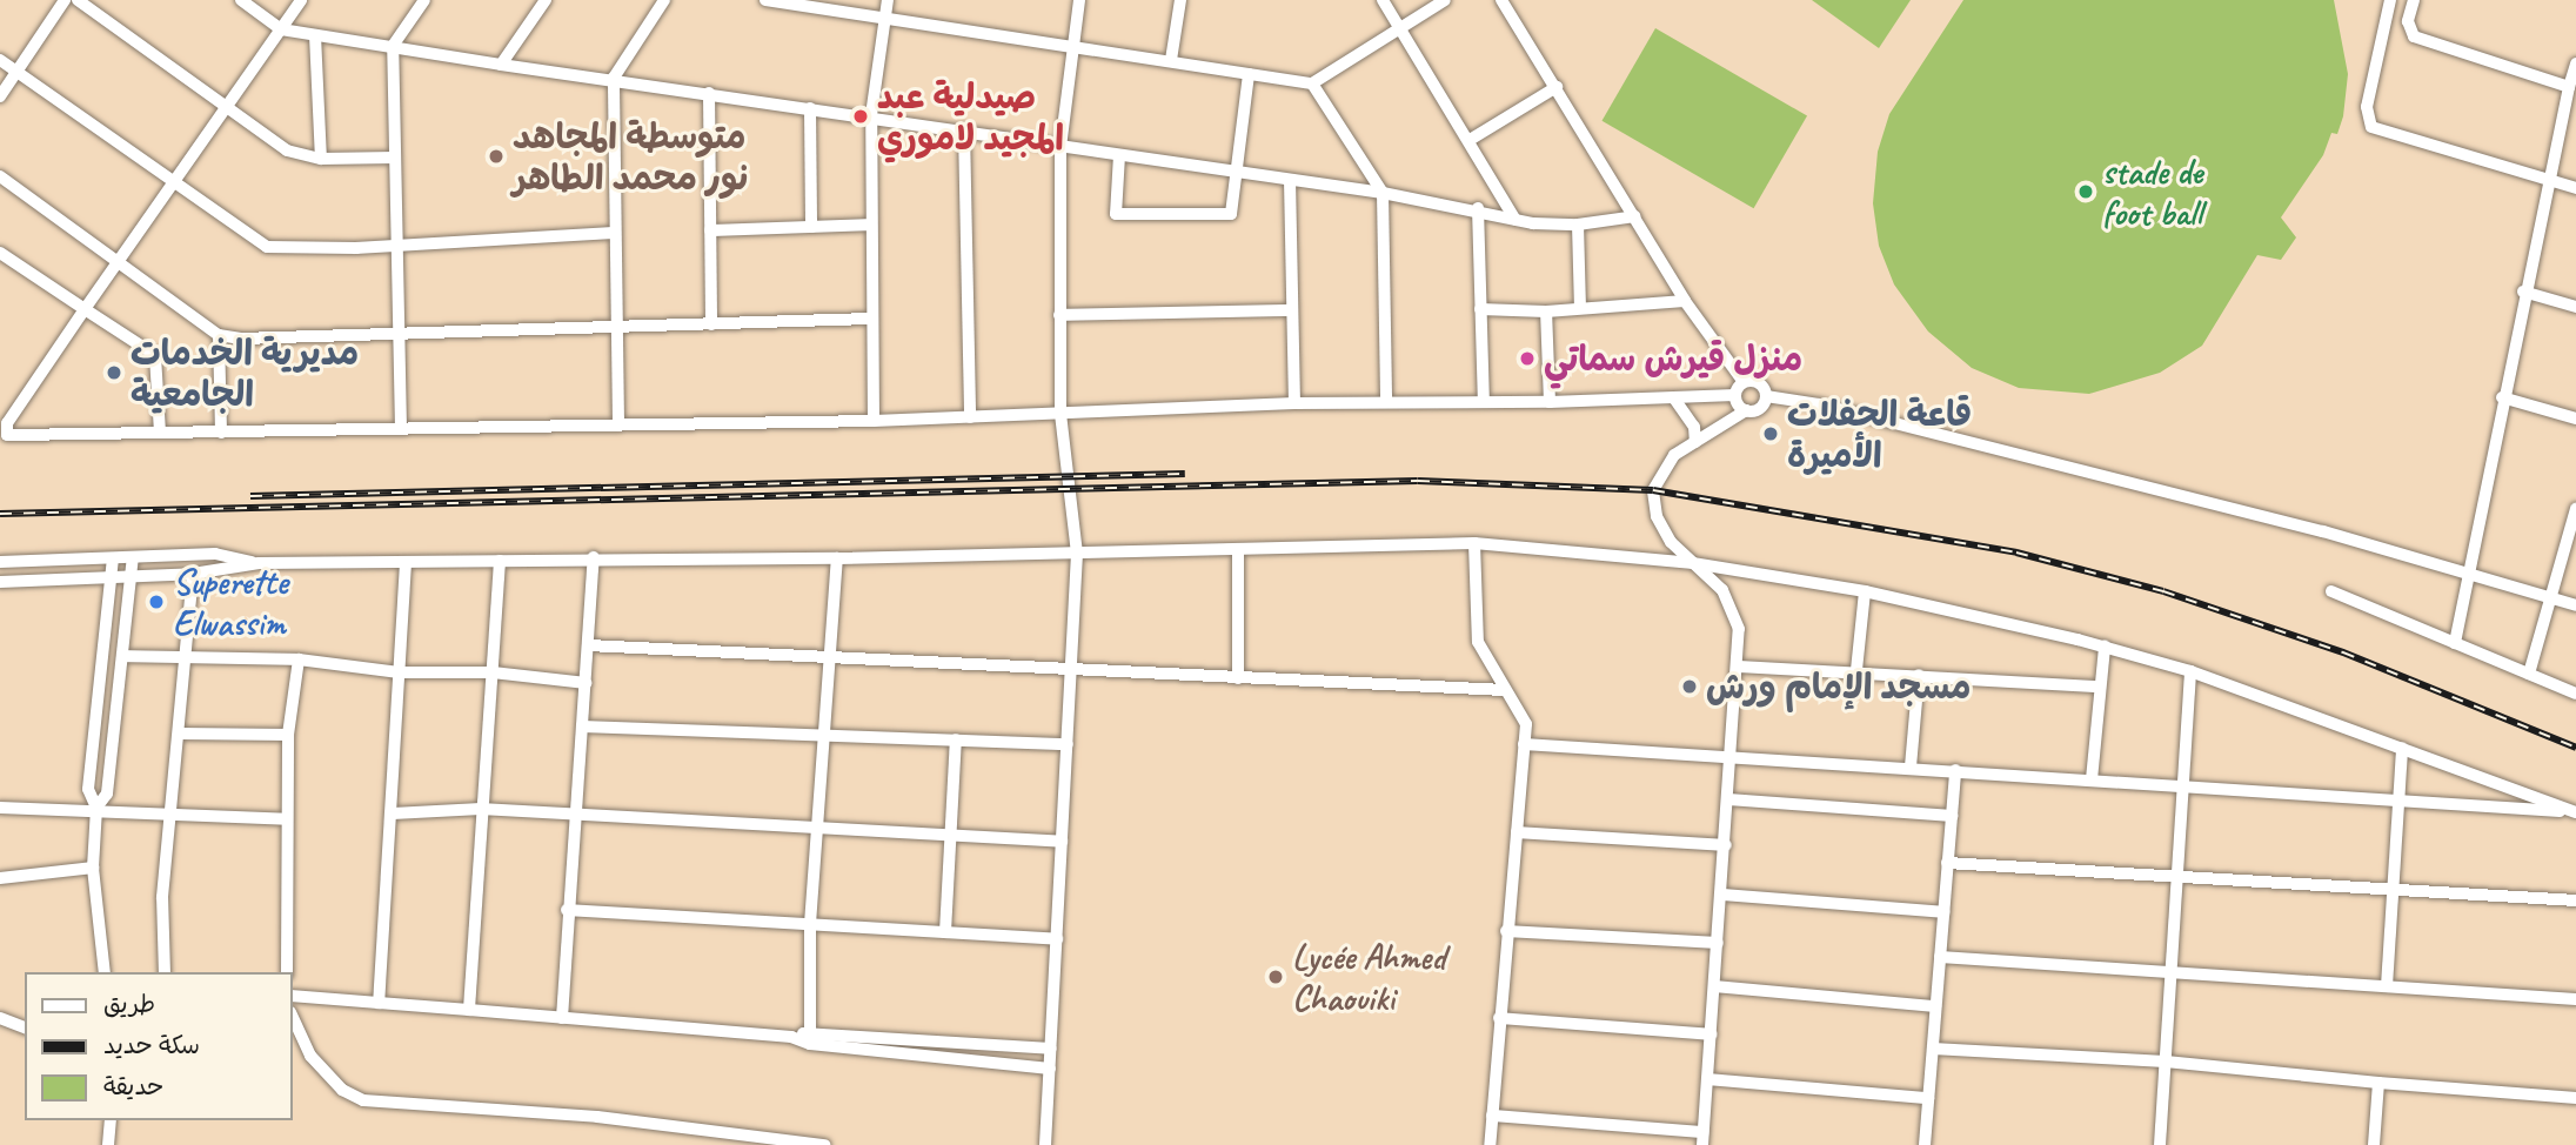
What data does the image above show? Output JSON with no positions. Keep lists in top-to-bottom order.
{
  "places": [
    "صيدلية عبد المجيد لاموري",
    "متوسطة المجاهد نور محمد الطاهر",
    "stade de foot ball",
    "منزل قيرش سماتي",
    "مديرية الخدمات الجامعية",
    "قاعة الحفلات الأميرة",
    "Superette Elwassim",
    "مسجد الإمام ورش",
    "Lycée Ahmed Chaouiki"
  ],
  "legend": ["طريق", "سكة حديد", "حديقة"]
}
